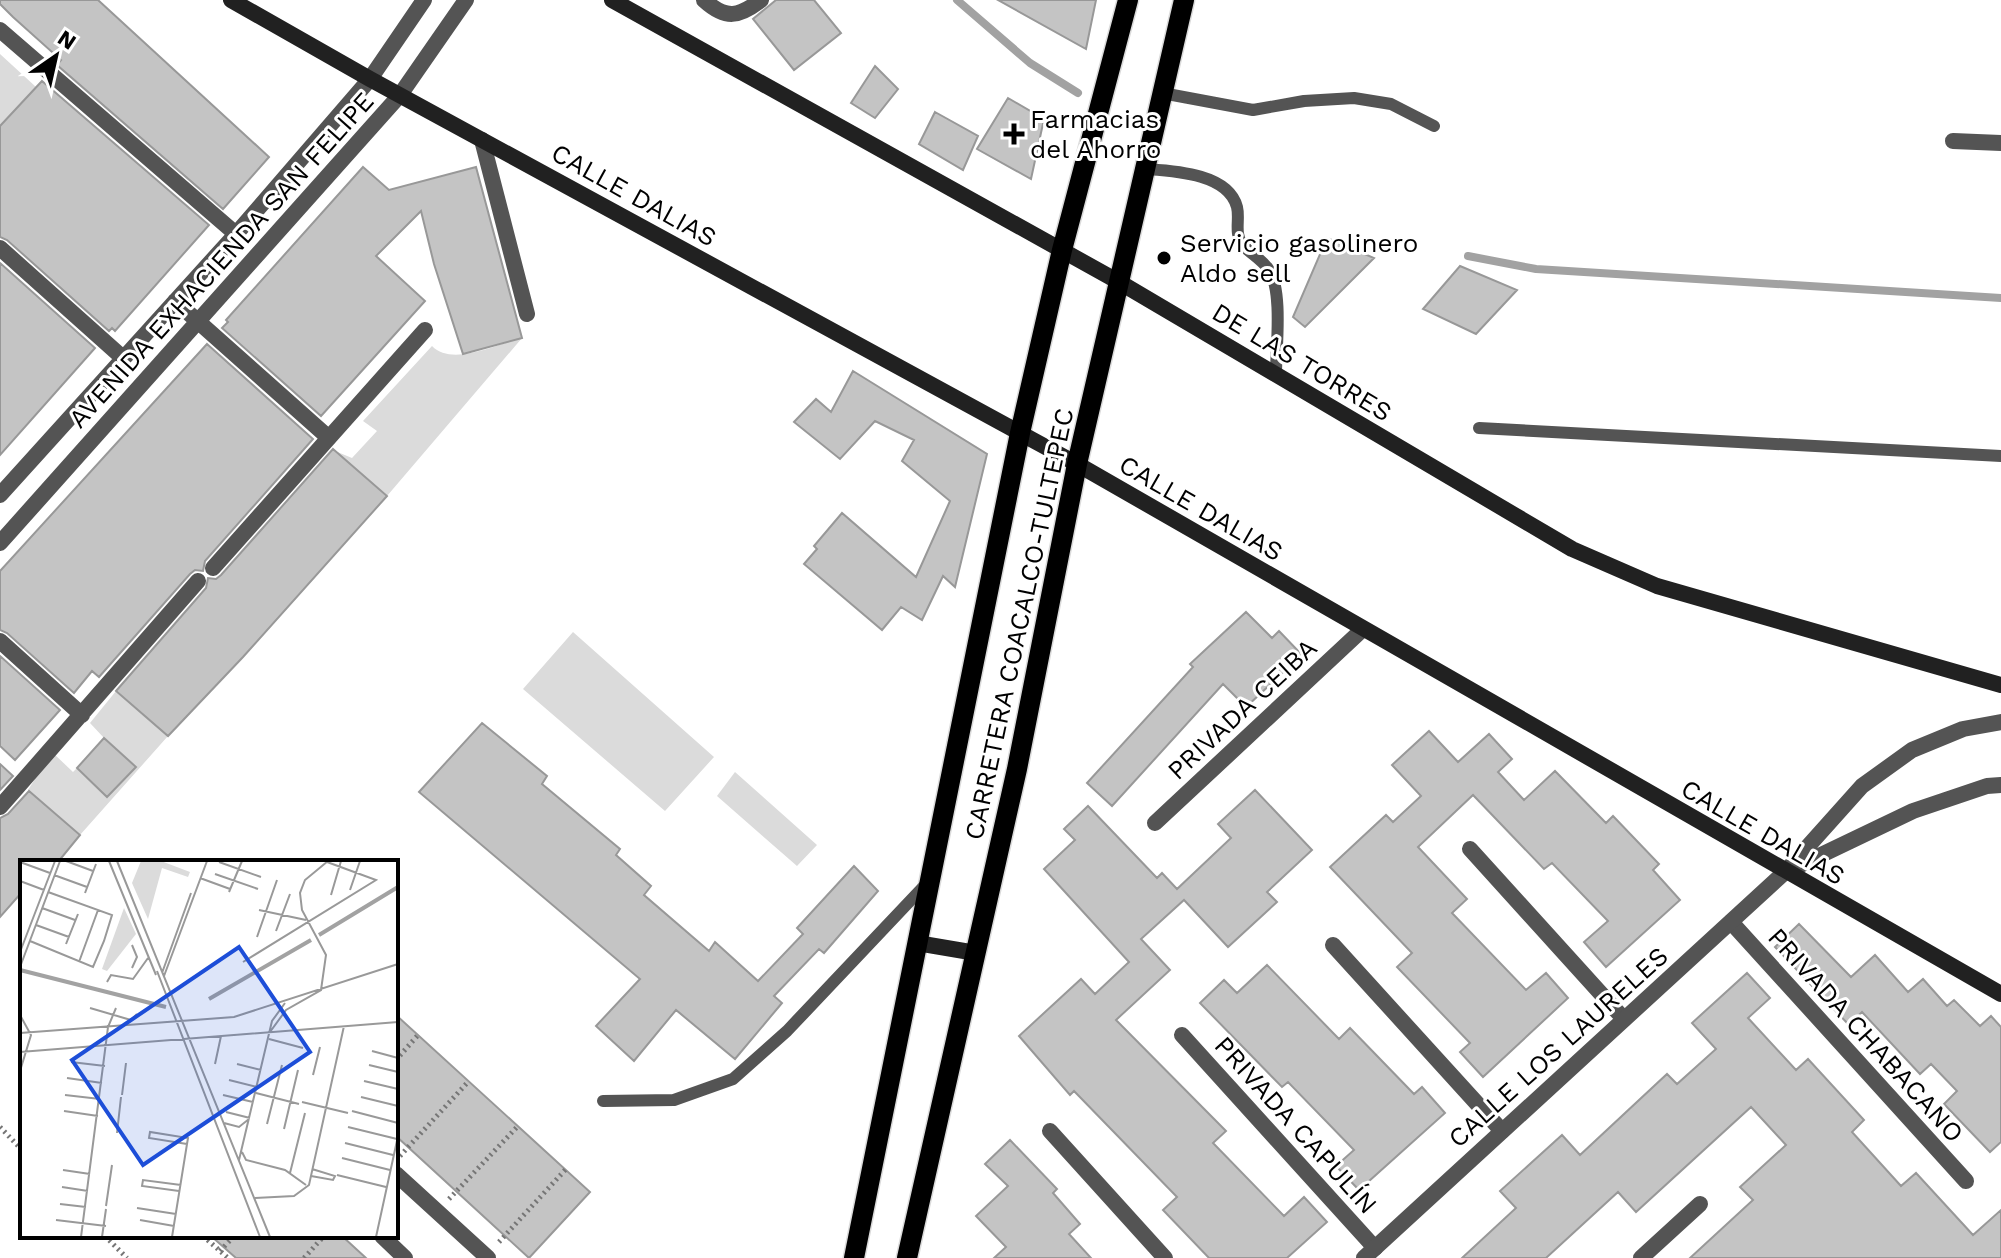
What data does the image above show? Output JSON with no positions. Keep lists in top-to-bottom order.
{
  "streets": {
    "main road": ["CALLE DALIAS", "DE LAS TORRES", "CARRETERA COACALCO-TULTEPEC"],
    "street": [
      "AVENIDA EXHACIENDA SAN FELIPE",
      "PRIVADA CEIBA",
      "PRIVADA CHABACANO",
      "CALLE LOS LAURELES",
      "PRIVADA CAPULÍN"
    ]
  },
  "crossings": [
    ["CALLE DALIAS", "AVENIDA EXHACIENDA SAN FELIPE"],
    ["CALLE DALIAS", "CARRETERA COACALCO-TULTEPEC"],
    ["CALLE DALIAS", "PRIVADA CEIBA"],
    ["CALLE DALIAS", "CALLE LOS LAURELES"],
    ["DE LAS TORRES", "CARRETERA COACALCO-TULTEPEC"],
    ["PRIVADA CHABACANO", "CALLE LOS LAURELES"],
    ["CALLE LOS LAURELES", "PRIVADA CAPULÍN"]
  ],
  "places": {
    "health": ["Farmacias del Ahorro"],
    "other": ["Servicio gasolinero Aldo sell"]
  },
  "north": "top right"
}
